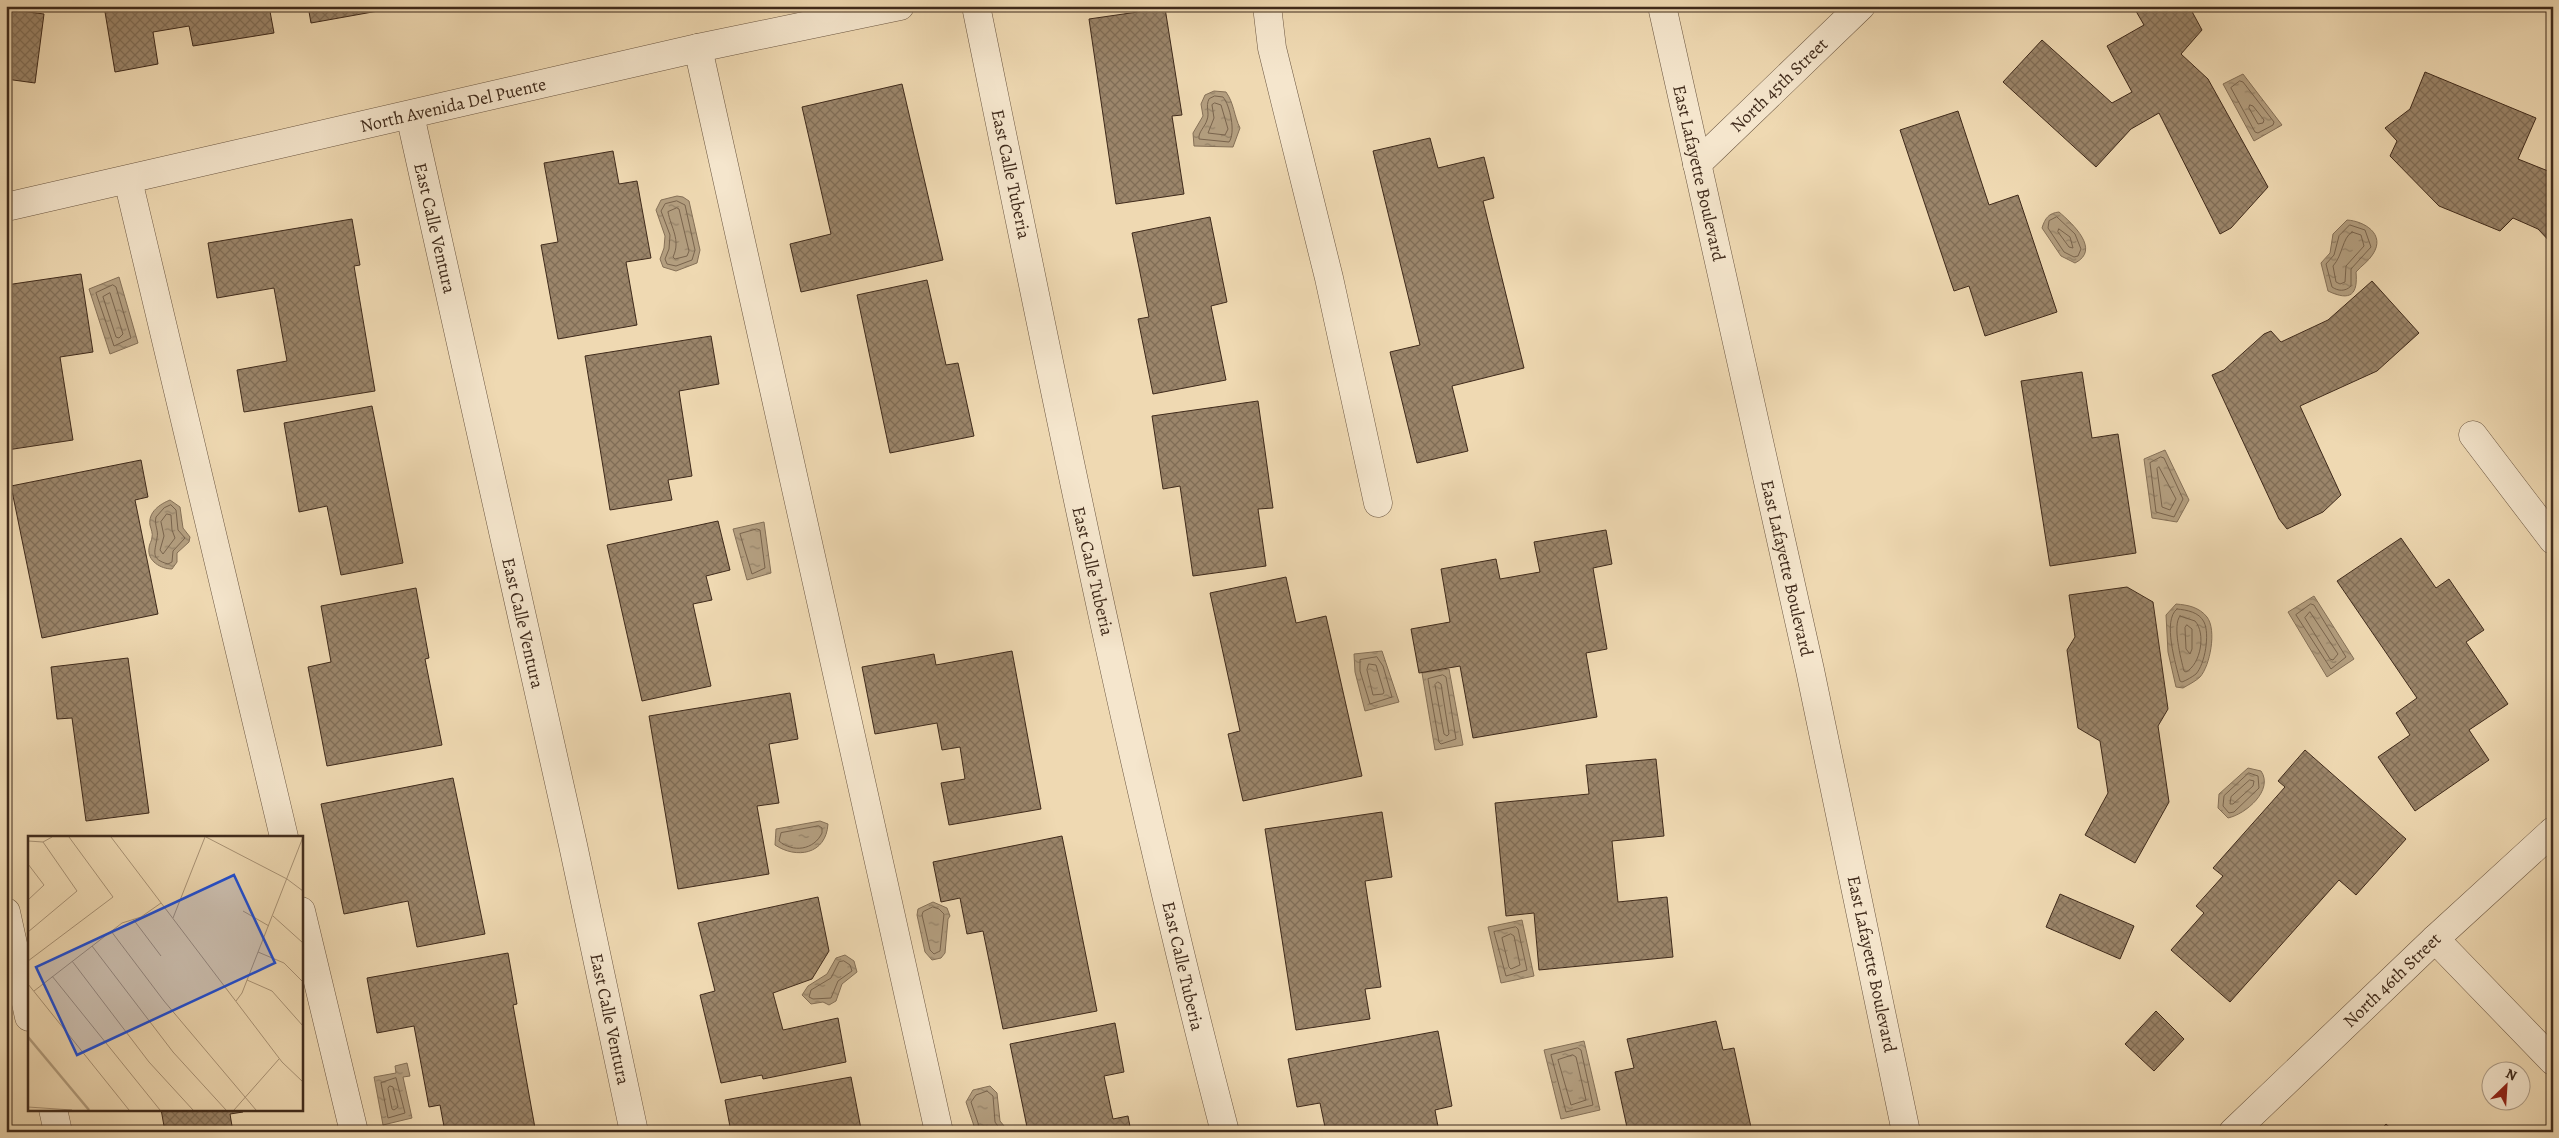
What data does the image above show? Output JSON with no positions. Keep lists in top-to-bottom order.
{
  "streets": {
    "street": [
      "North 45th Street",
      "North Avenida Del Puente",
      "East Lafayette Boulevard",
      "East Calle Tuberia",
      "East Calle Ventura",
      "North 46th Street"
    ]
  },
  "crossings": [
    ["North 45th Street", "East Lafayette Boulevard"],
    ["North Avenida Del Puente", "East Calle Ventura"]
  ],
  "north": "top right"
}
